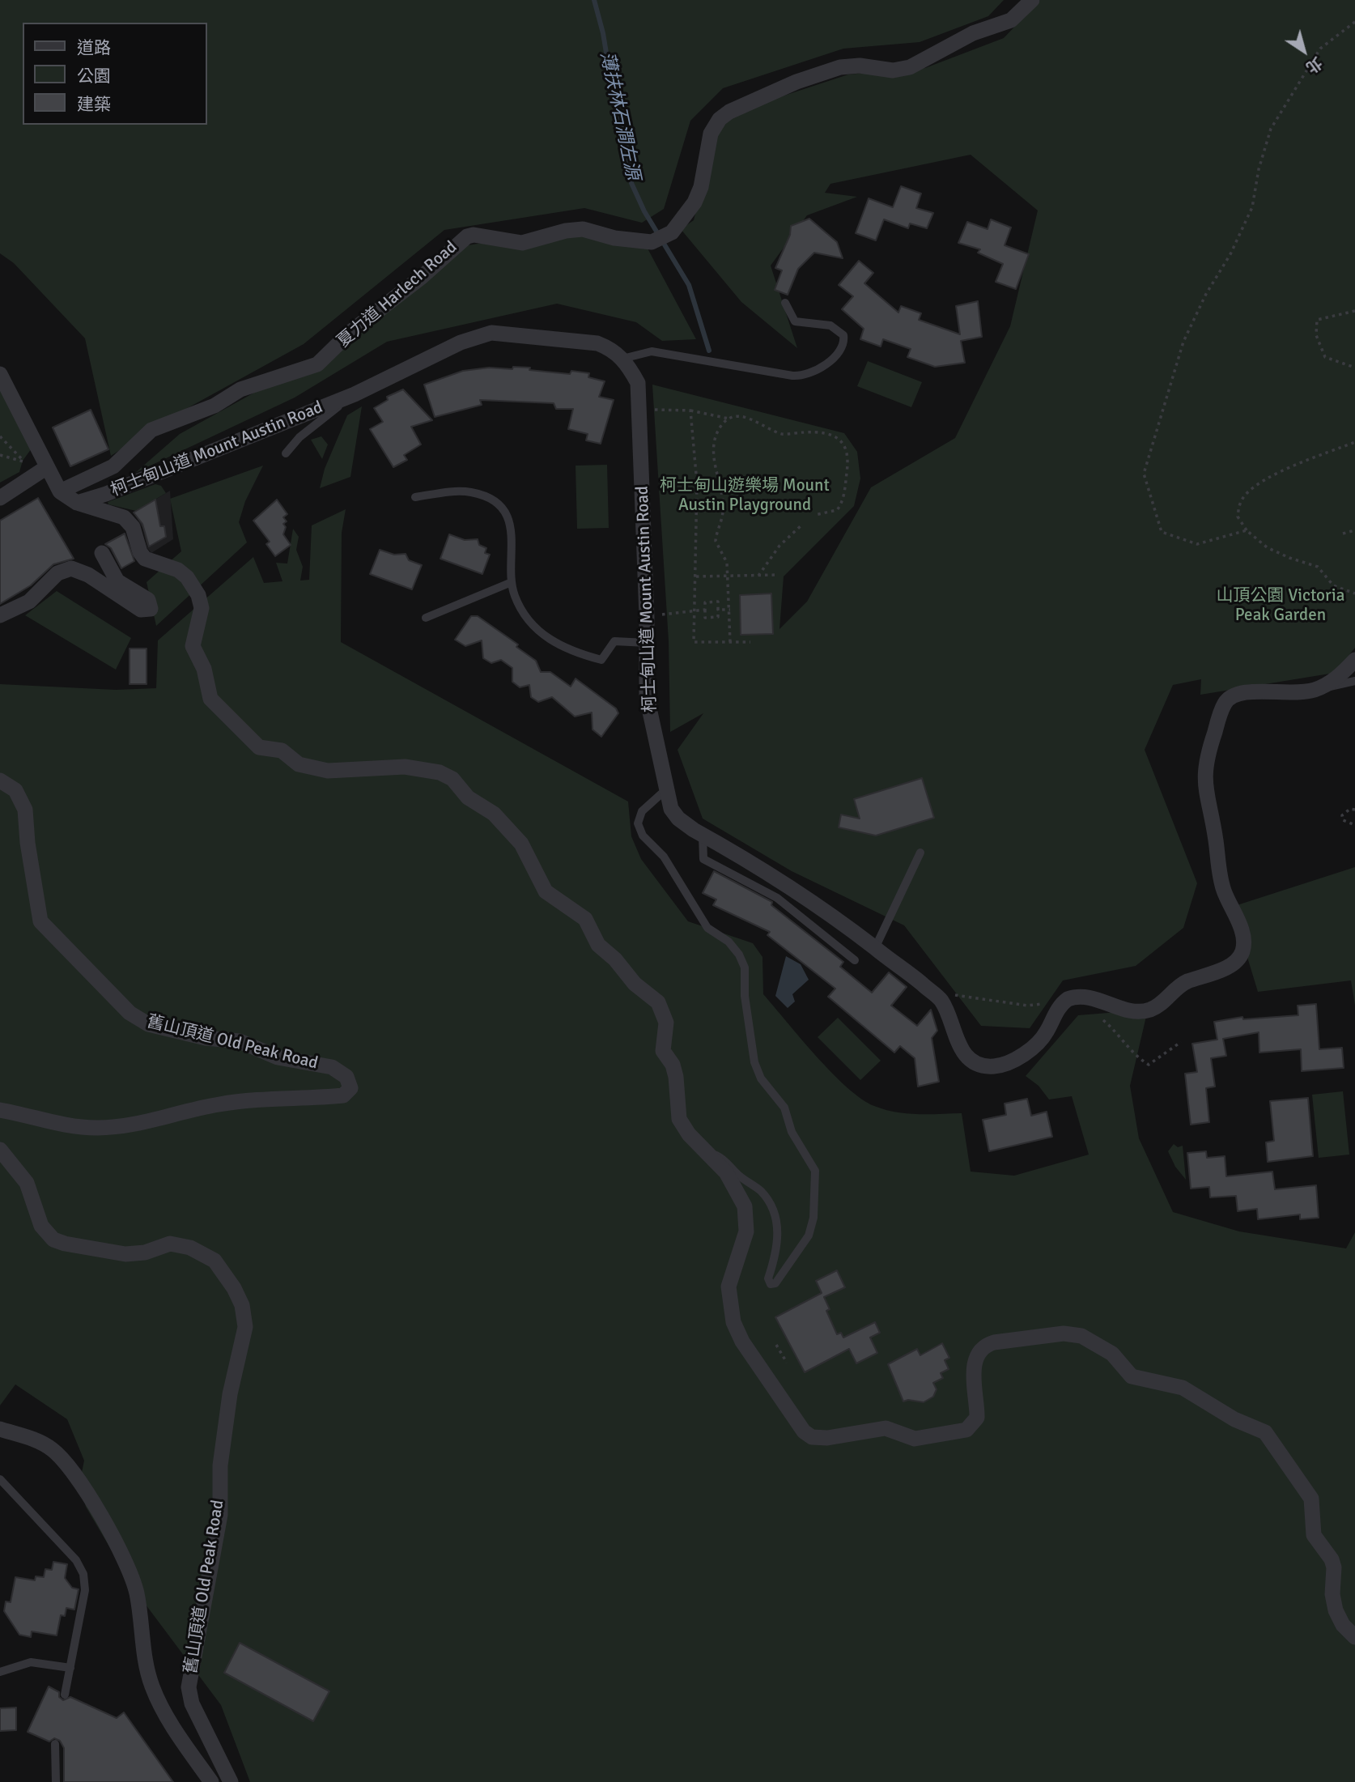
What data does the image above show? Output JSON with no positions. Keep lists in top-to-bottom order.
{
  "streets": {
    "street": ["夏力道 Harlech Road", "柯士甸山道 Mount Austin Road", "舊山頂道 Old Peak Road"]
  },
  "water": ["薄扶林石澗左源"],
  "parks": ["柯士甸山遊樂場 Mount Austin Playground", "山頂公園 Victoria Peak Garden"],
  "legend": ["道路", "公園", "建築"],
  "north": "bottom right"
}
